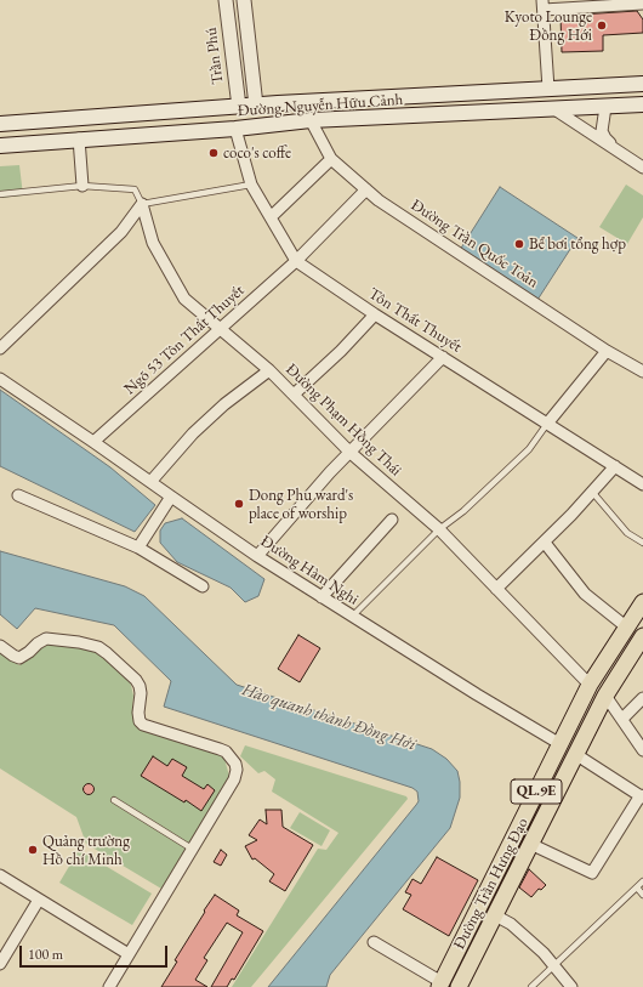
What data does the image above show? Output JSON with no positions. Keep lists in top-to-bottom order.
{
  "streets": {
    "main road": ["Đường Nguyễn Hữu Cảnh", "QL.9E", "Đường Trần Hưng Đạo"],
    "street": [
      "Trần Phú",
      "Đường Trần Quốc Toản",
      "Tôn Thất Thuyết",
      "Ngõ 53 Tôn Thất Thuyết",
      "Đường Phạm Hồng Thái",
      "Đường Hàm Nghi"
    ]
  },
  "crossings": [
    ["Trần Phú", "Đường Nguyễn Hữu Cảnh"],
    ["Đường Nguyễn Hữu Cảnh", "Đường Trần Quốc Toản"],
    ["Đường Nguyễn Hữu Cảnh", "Tôn Thất Thuyết"],
    ["Đường Trần Quốc Toản", "Ngõ 53 Tôn Thất Thuyết"],
    ["Tôn Thất Thuyết", "Ngõ 53 Tôn Thất Thuyết"],
    ["Ngõ 53 Tôn Thất Thuyết", "Đường Phạm Hồng Thái"],
    ["Ngõ 53 Tôn Thất Thuyết", "Đường Hàm Nghi"],
    ["Đường Phạm Hồng Thái", "Đường Trần Hưng Đạo"],
    ["Đường Hàm Nghi", "Đường Trần Hưng Đạo"]
  ],
  "water": ["Hào quanh thành Đồng Hới"],
  "places": [
    "Kyoto Lounge Đồng Hới",
    "coco's coffe",
    "Bể bơi tổng hợp",
    "Dong Phu ward's place of worship",
    "Quảng trường Hồ chí Minh"
  ],
  "scale_bar": "100 m"
}
